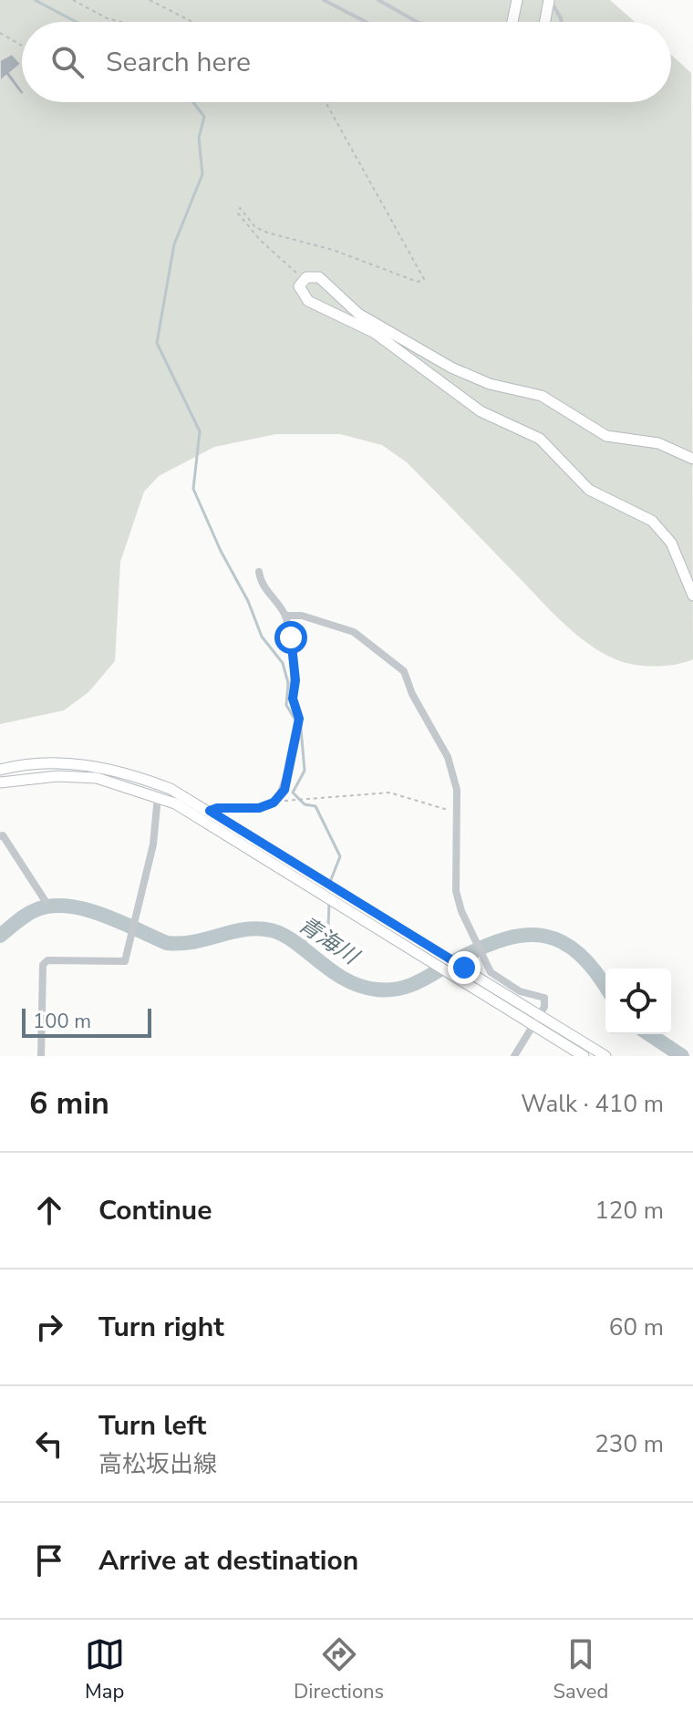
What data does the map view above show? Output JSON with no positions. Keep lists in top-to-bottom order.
{
  "water": ["青海川"],
  "scale_bar": "100 m",
  "page": {
    "search": "Search here",
    "scale": "100 m",
    "heading": ["6 min", "Walk · 410 m"],
    "list": [
      ["Continue", "120 m"],
      ["Turn right", "60 m"],
      ["Turn left", "高松坂出線", "230 m"],
      "Arrive at destination"
    ],
    "nav": ["Map", "Directions", "Saved"]
  }
}
